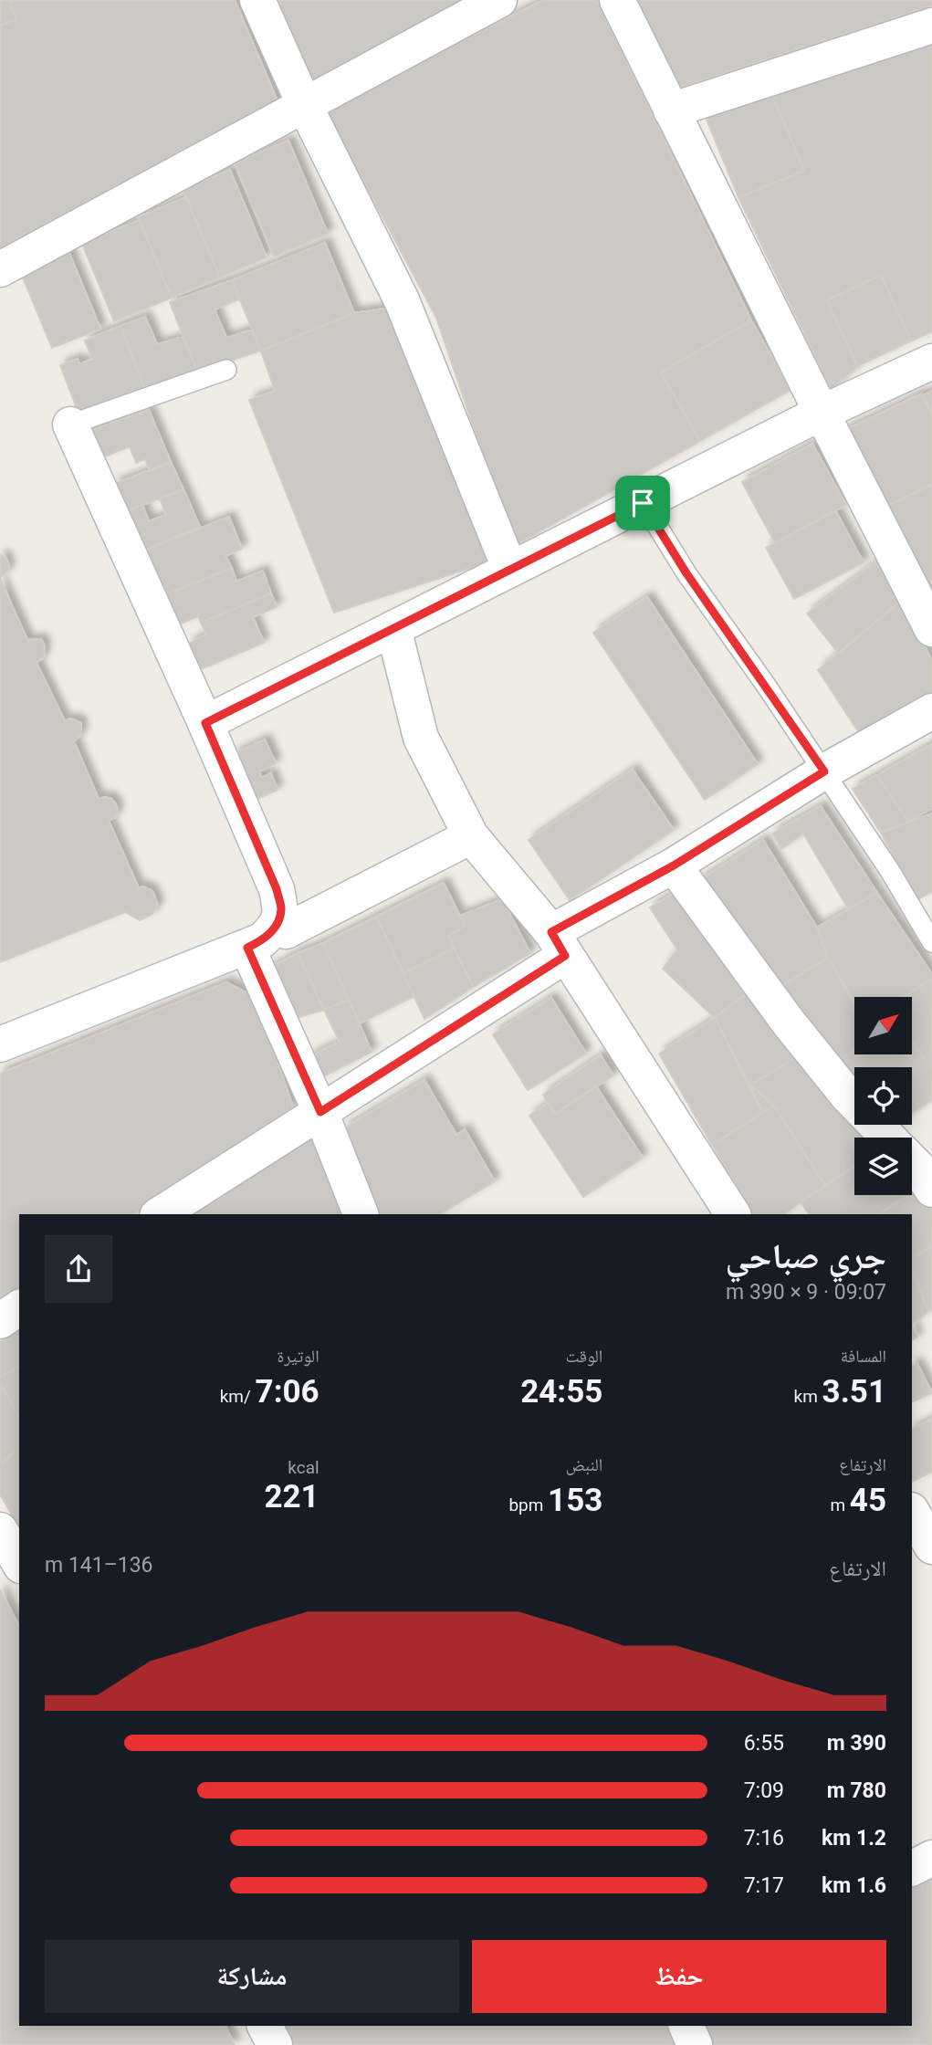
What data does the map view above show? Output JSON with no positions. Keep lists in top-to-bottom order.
{
  "north": "top right",
  "page": {
    "heading": ["جري صباحي", "09:07 · 9 × 390 m"],
    "stats": [
      ["المسافة", "3.51 km"],
      ["الوقت", "24:55"],
      ["الوتيرة", "7:06 /km"],
      ["الارتفاع", "45 m"],
      ["النبض", "153 bpm"],
      ["kcal", "221"]
    ],
    "chart": ["الارتفاع", "136–141 m"],
    "list": [
      {
        "name": "390 m",
        "note": "6:55"
      },
      {
        "name": "780 m",
        "note": "7:09"
      },
      {
        "name": "1.2 km",
        "note": "7:16"
      },
      {
        "name": "1.6 km",
        "note": "7:17"
      }
    ],
    "buttons": ["حفظ", "مشاركة"]
  }
}
